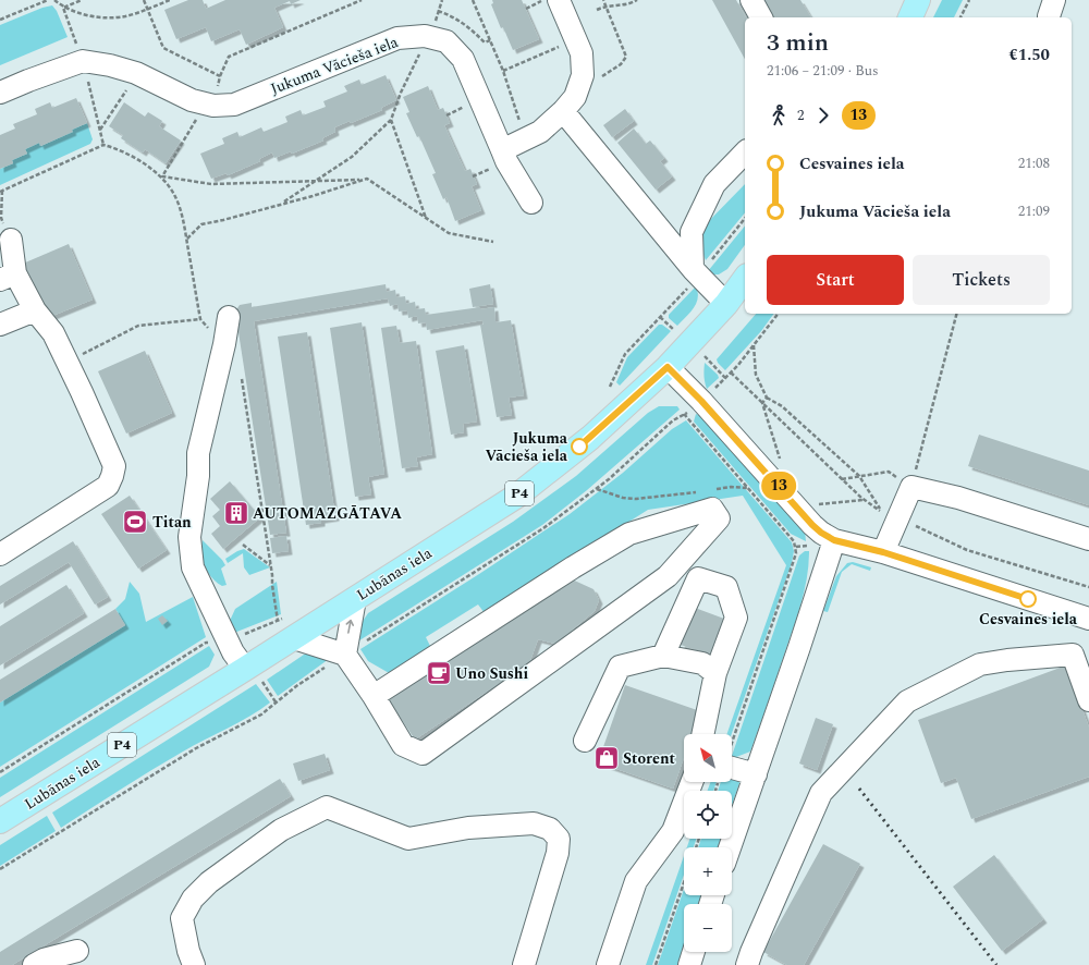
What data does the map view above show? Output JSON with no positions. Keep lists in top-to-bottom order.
{
  "streets": {
    "main road": ["P4", "Lubānas iela"],
    "street": ["Jukuma Vācieša iela"]
  },
  "places": {
    "other": ["Jukuma Vācieša iela", "Cesvaines iela"],
    "building": ["AUTOMAZGĀTAVA"],
    "sports": ["Titan"],
    "cafe": ["Uno Sushi"],
    "shop": ["Storent"]
  },
  "lines": ["bus line 13"],
  "north": "top left",
  "page": {
    "on_map": "13",
    "heading": ["3 min", "21:06 – 21:09 · Bus", "€1.50"],
    "legs": ["2", "13"],
    "list": [
      {
        "name": "Cesvaines iela",
        "value": "21:08"
      },
      {
        "name": "Jukuma Vācieša iela",
        "value": "21:09"
      }
    ],
    "buttons": ["Start", "Tickets"],
    "map_buttons": ["+", "−"]
  }
}
